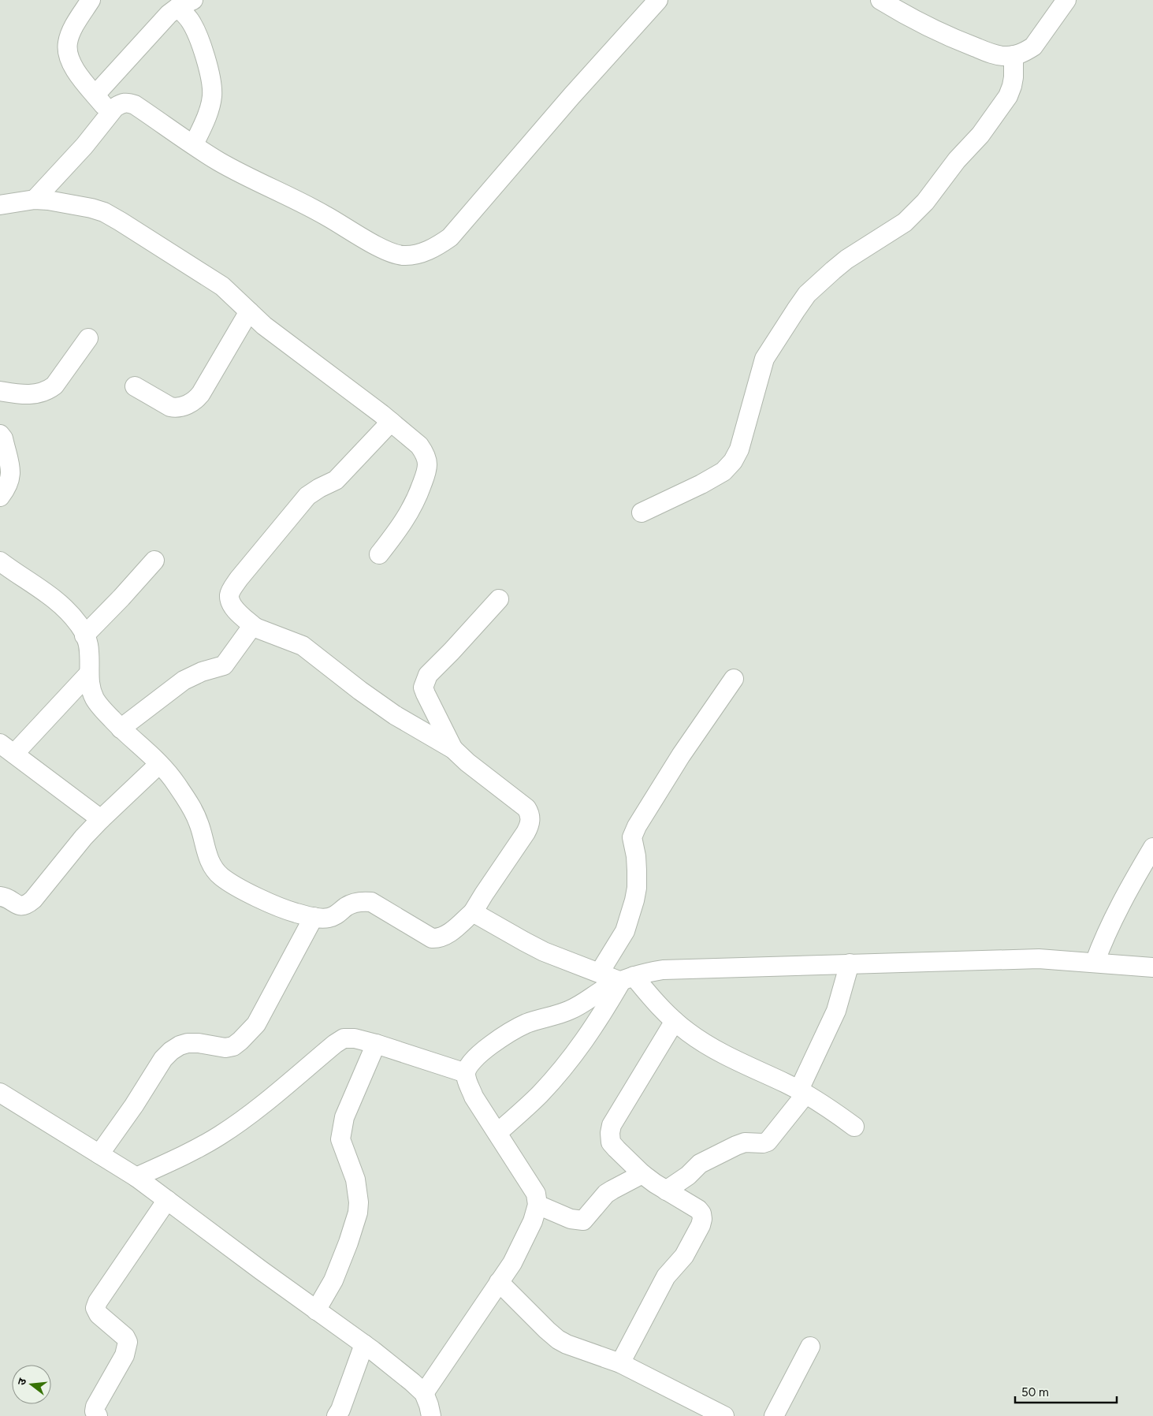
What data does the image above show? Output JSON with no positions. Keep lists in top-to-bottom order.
{
  "scale_bar": "50 m",
  "north": "left"
}
